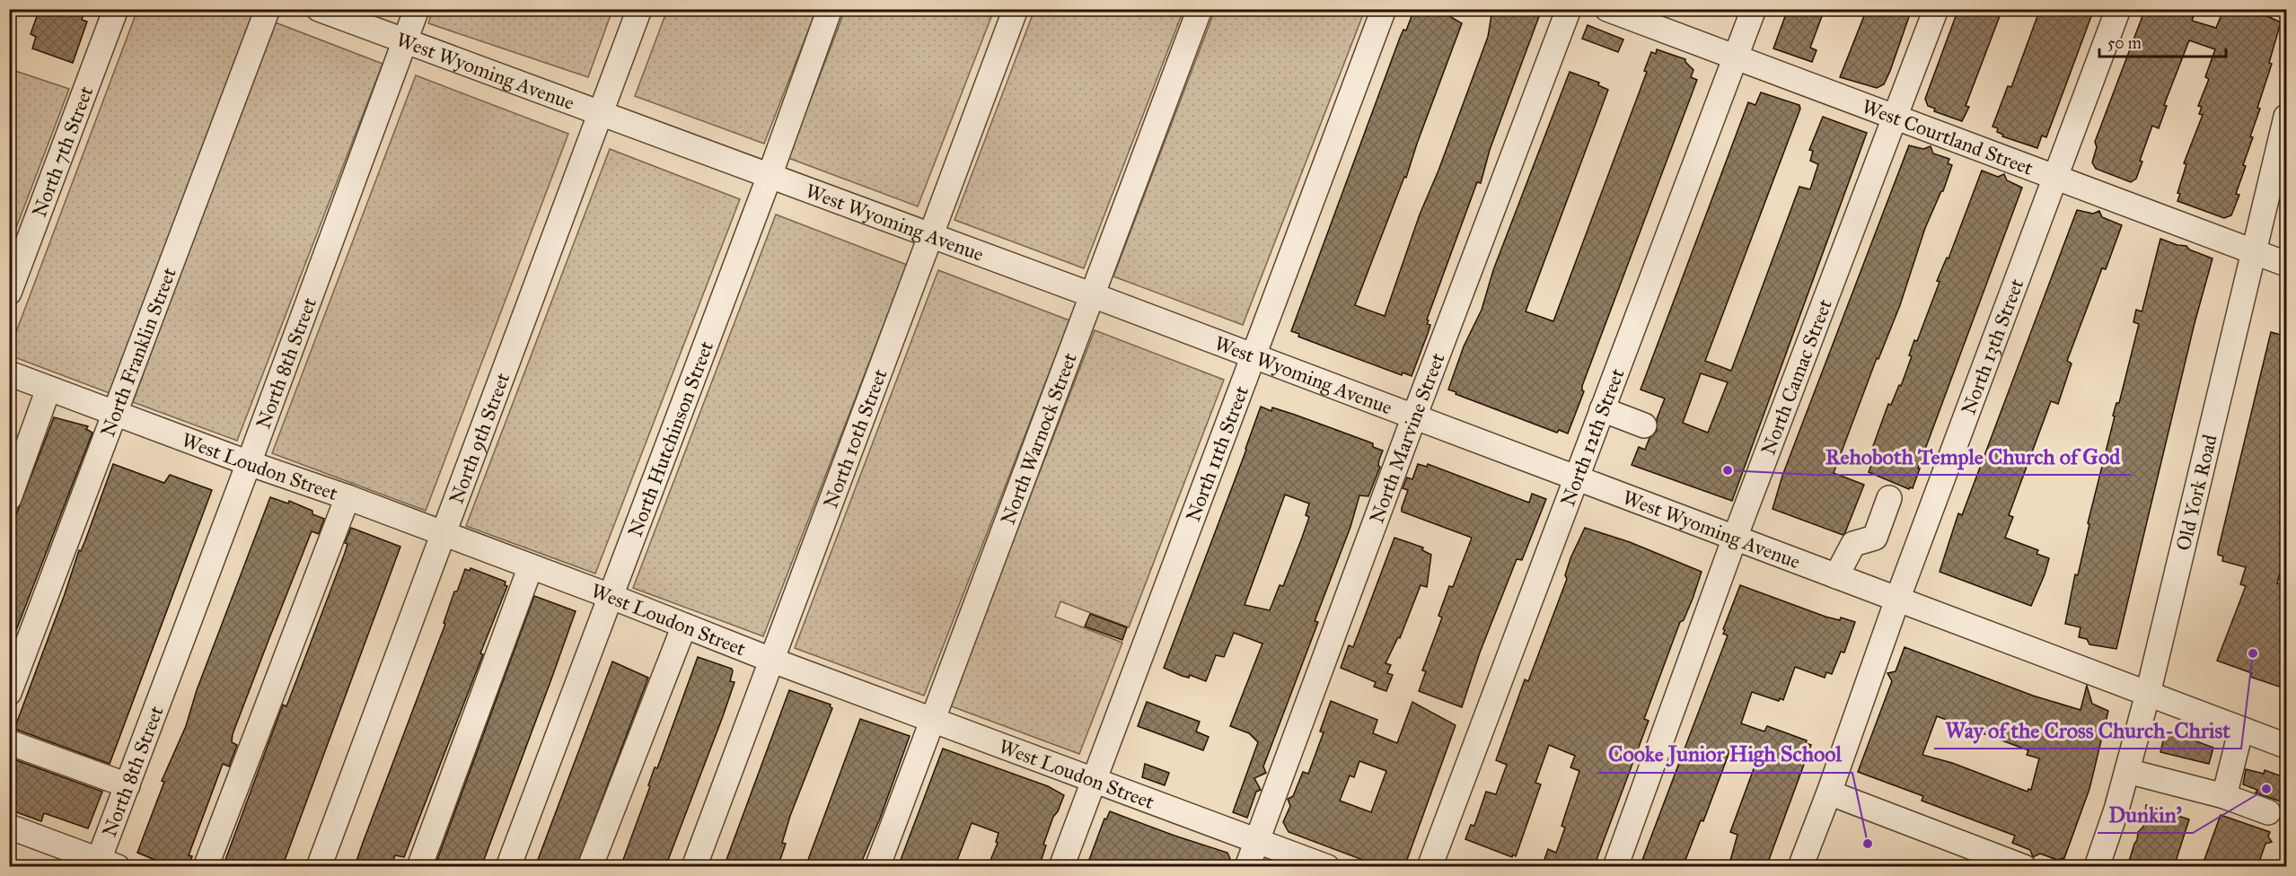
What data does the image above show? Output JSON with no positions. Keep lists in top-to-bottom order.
{
  "streets": {
    "street": [
      "West Wyoming Avenue",
      "West Courtland Street",
      "North 7th Street",
      "North 13th Street",
      "North Franklin Street",
      "North 8th Street",
      "North Camac Street",
      "North Marvine Street",
      "North 9th Street",
      "North Hutchinson Street",
      "North 10th Street",
      "North Warnock Street",
      "North 12th Street",
      "North 11th Street",
      "West Loudon Street",
      "Old York Road"
    ]
  },
  "crossings": [
    ["West Wyoming Avenue", "North 13th Street"],
    ["West Wyoming Avenue", "North 8th Street"],
    ["West Wyoming Avenue", "North Camac Street"],
    ["West Wyoming Avenue", "North Marvine Street"],
    ["West Wyoming Avenue", "North 9th Street"],
    ["West Wyoming Avenue", "North Hutchinson Street"],
    ["West Wyoming Avenue", "North 10th Street"],
    ["West Wyoming Avenue", "North Warnock Street"],
    ["West Wyoming Avenue", "North 12th Street"],
    ["West Wyoming Avenue", "North 11th Street"],
    ["West Wyoming Avenue", "Old York Road"],
    ["West Courtland Street", "North 13th Street"],
    ["West Courtland Street", "North Camac Street"],
    ["West Courtland Street", "North 12th Street"],
    ["West Courtland Street", "Old York Road"],
    ["North Franklin Street", "West Loudon Street"],
    ["North 8th Street", "West Loudon Street"],
    ["North Marvine Street", "West Loudon Street"],
    ["North 9th Street", "West Loudon Street"],
    ["North Hutchinson Street", "West Loudon Street"],
    ["North 10th Street", "West Loudon Street"],
    ["North Warnock Street", "West Loudon Street"],
    ["North 11th Street", "West Loudon Street"]
  ],
  "places": [
    "Rehoboth Temple Church of God",
    "Way of the Cross Church-Christ",
    "Dunkin'",
    "Cooke Junior High School"
  ],
  "scale_bar": "50 m"
}
